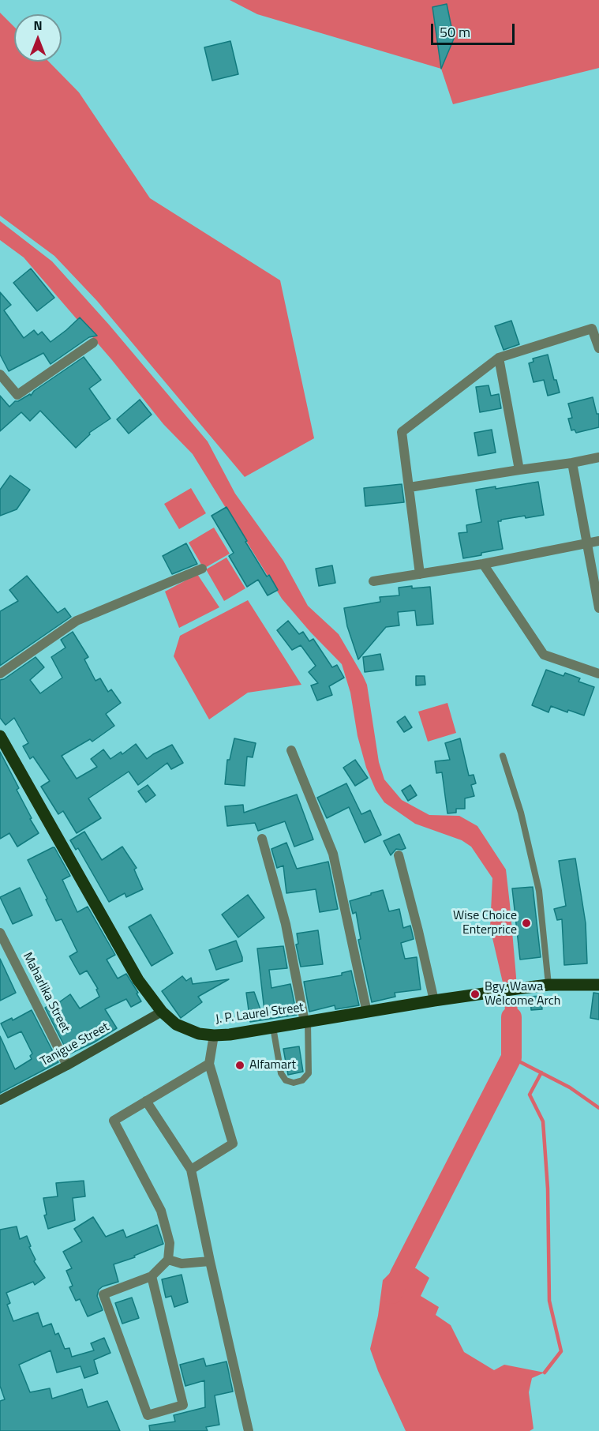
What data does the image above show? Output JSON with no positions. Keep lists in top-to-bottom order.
{
  "streets": {
    "main road": ["J. P. Laurel Street"],
    "street": ["Maharlika Street", "Tanigue Street"]
  },
  "crossings": [
    ["Maharlika Street", "Tanigue Street"],
    ["J. P. Laurel Street", "Tanigue Street"]
  ],
  "places": ["Wise Choice Enterprice", "Bgy. Wawa Welcome Arch", "Alfamart"],
  "scale_bar": "50 m",
  "north": "top"
}
